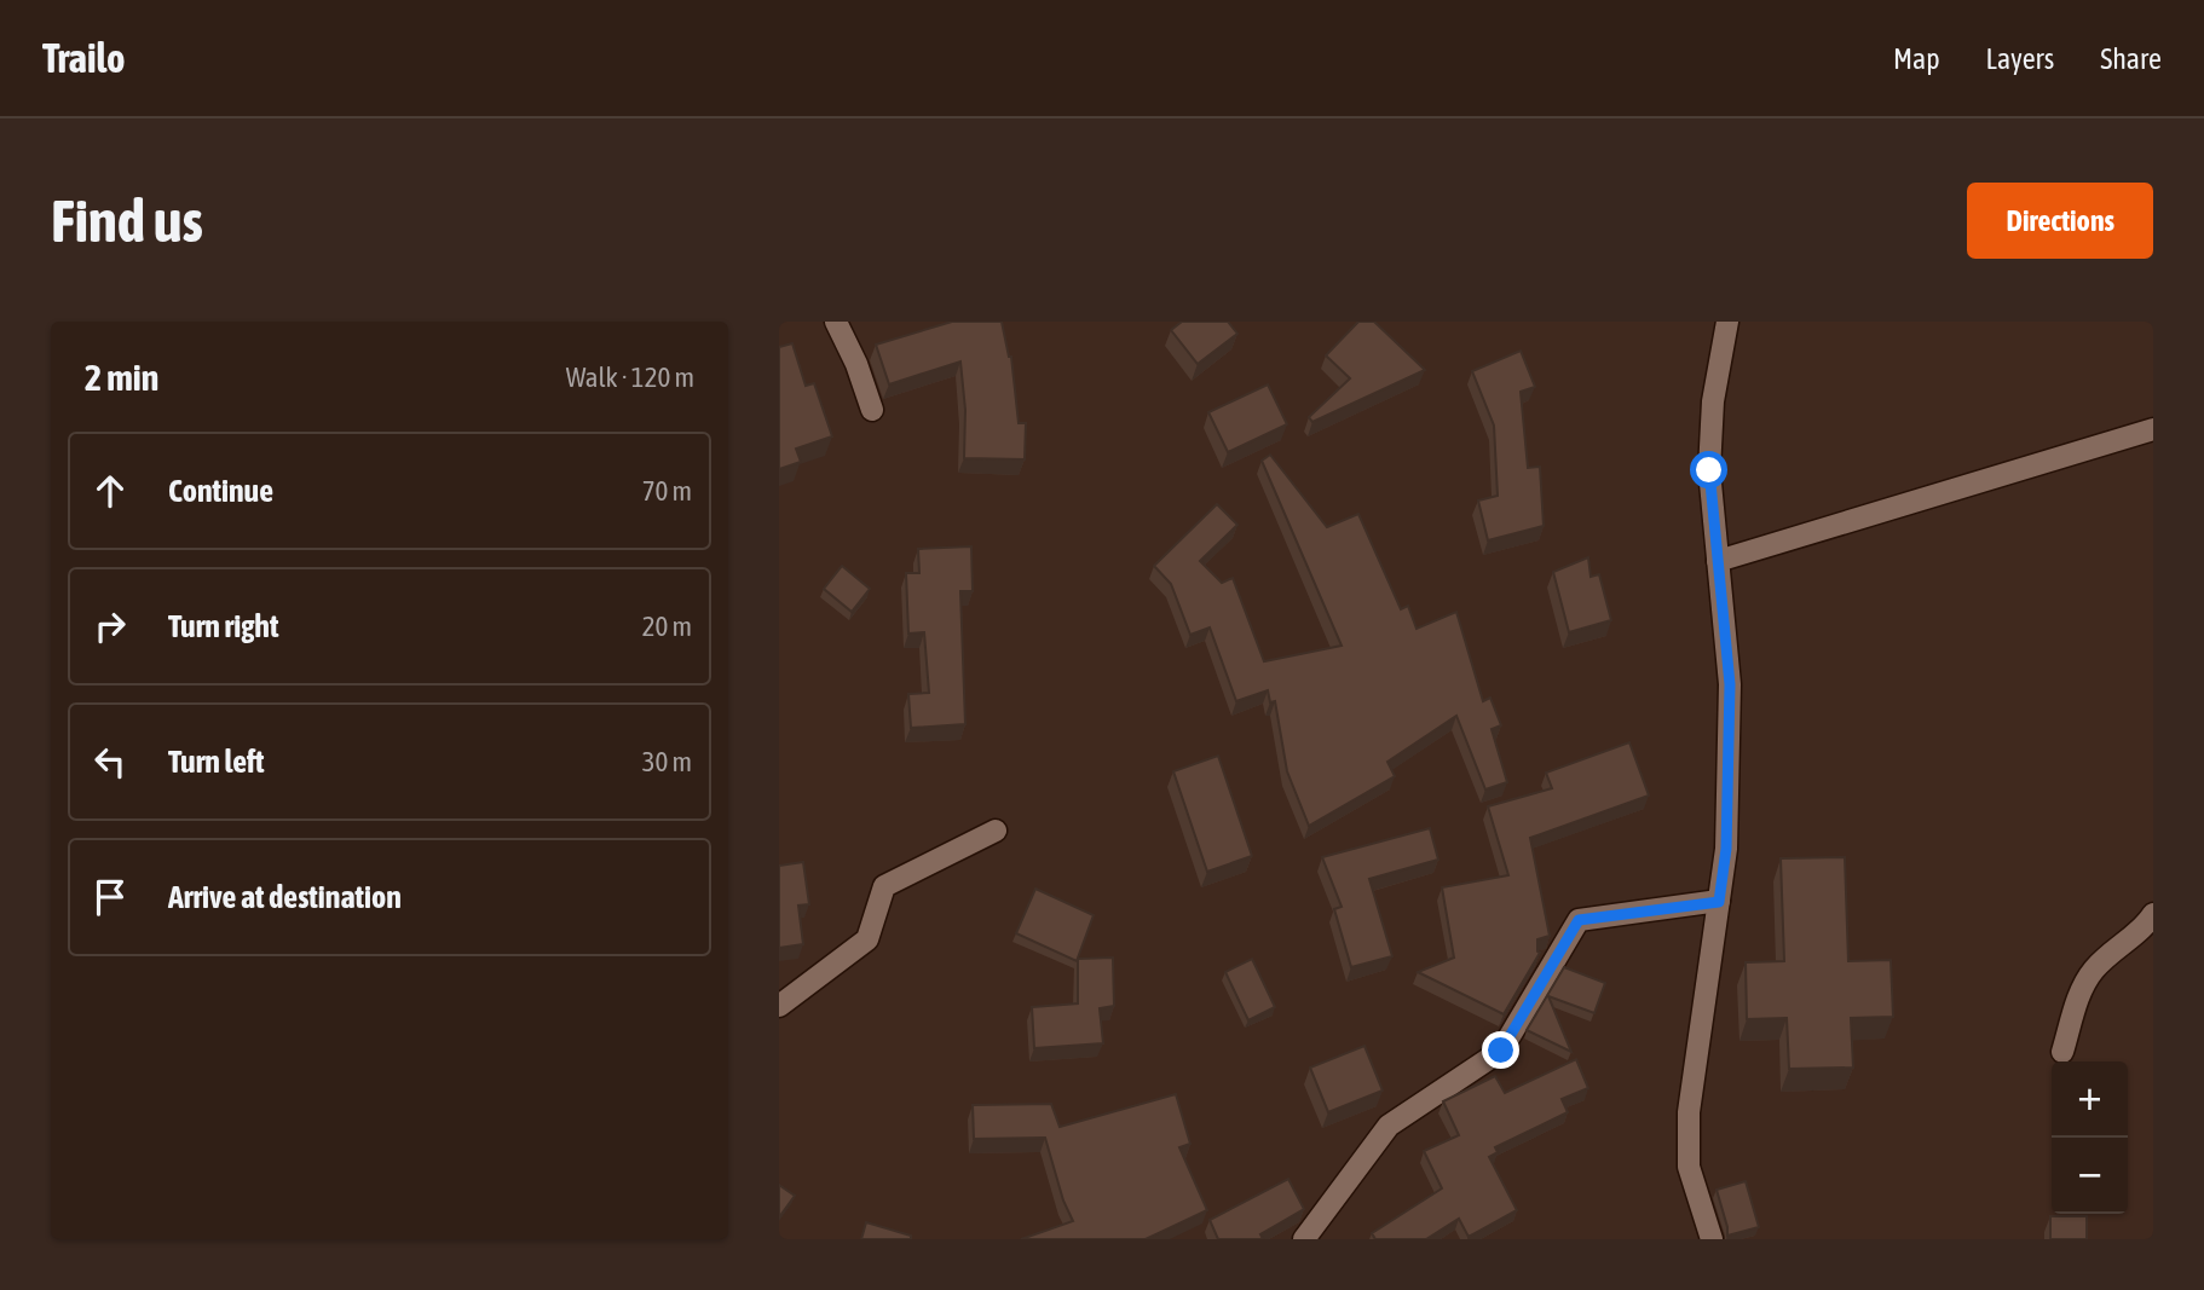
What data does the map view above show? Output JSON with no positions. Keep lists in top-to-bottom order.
{
  "page": {
    "header": "Trailo",
    "nav": ["Map", "Layers", "Share"],
    "buttons": "Directions",
    "title": "Find us",
    "heading": ["2 min", "Walk · 120 m"],
    "list": [
      ["Continue", "70 m"],
      ["Turn right", "20 m"],
      ["Turn left", "30 m"],
      "Arrive at destination"
    ],
    "map_buttons": ["+", "−"]
  }
}
